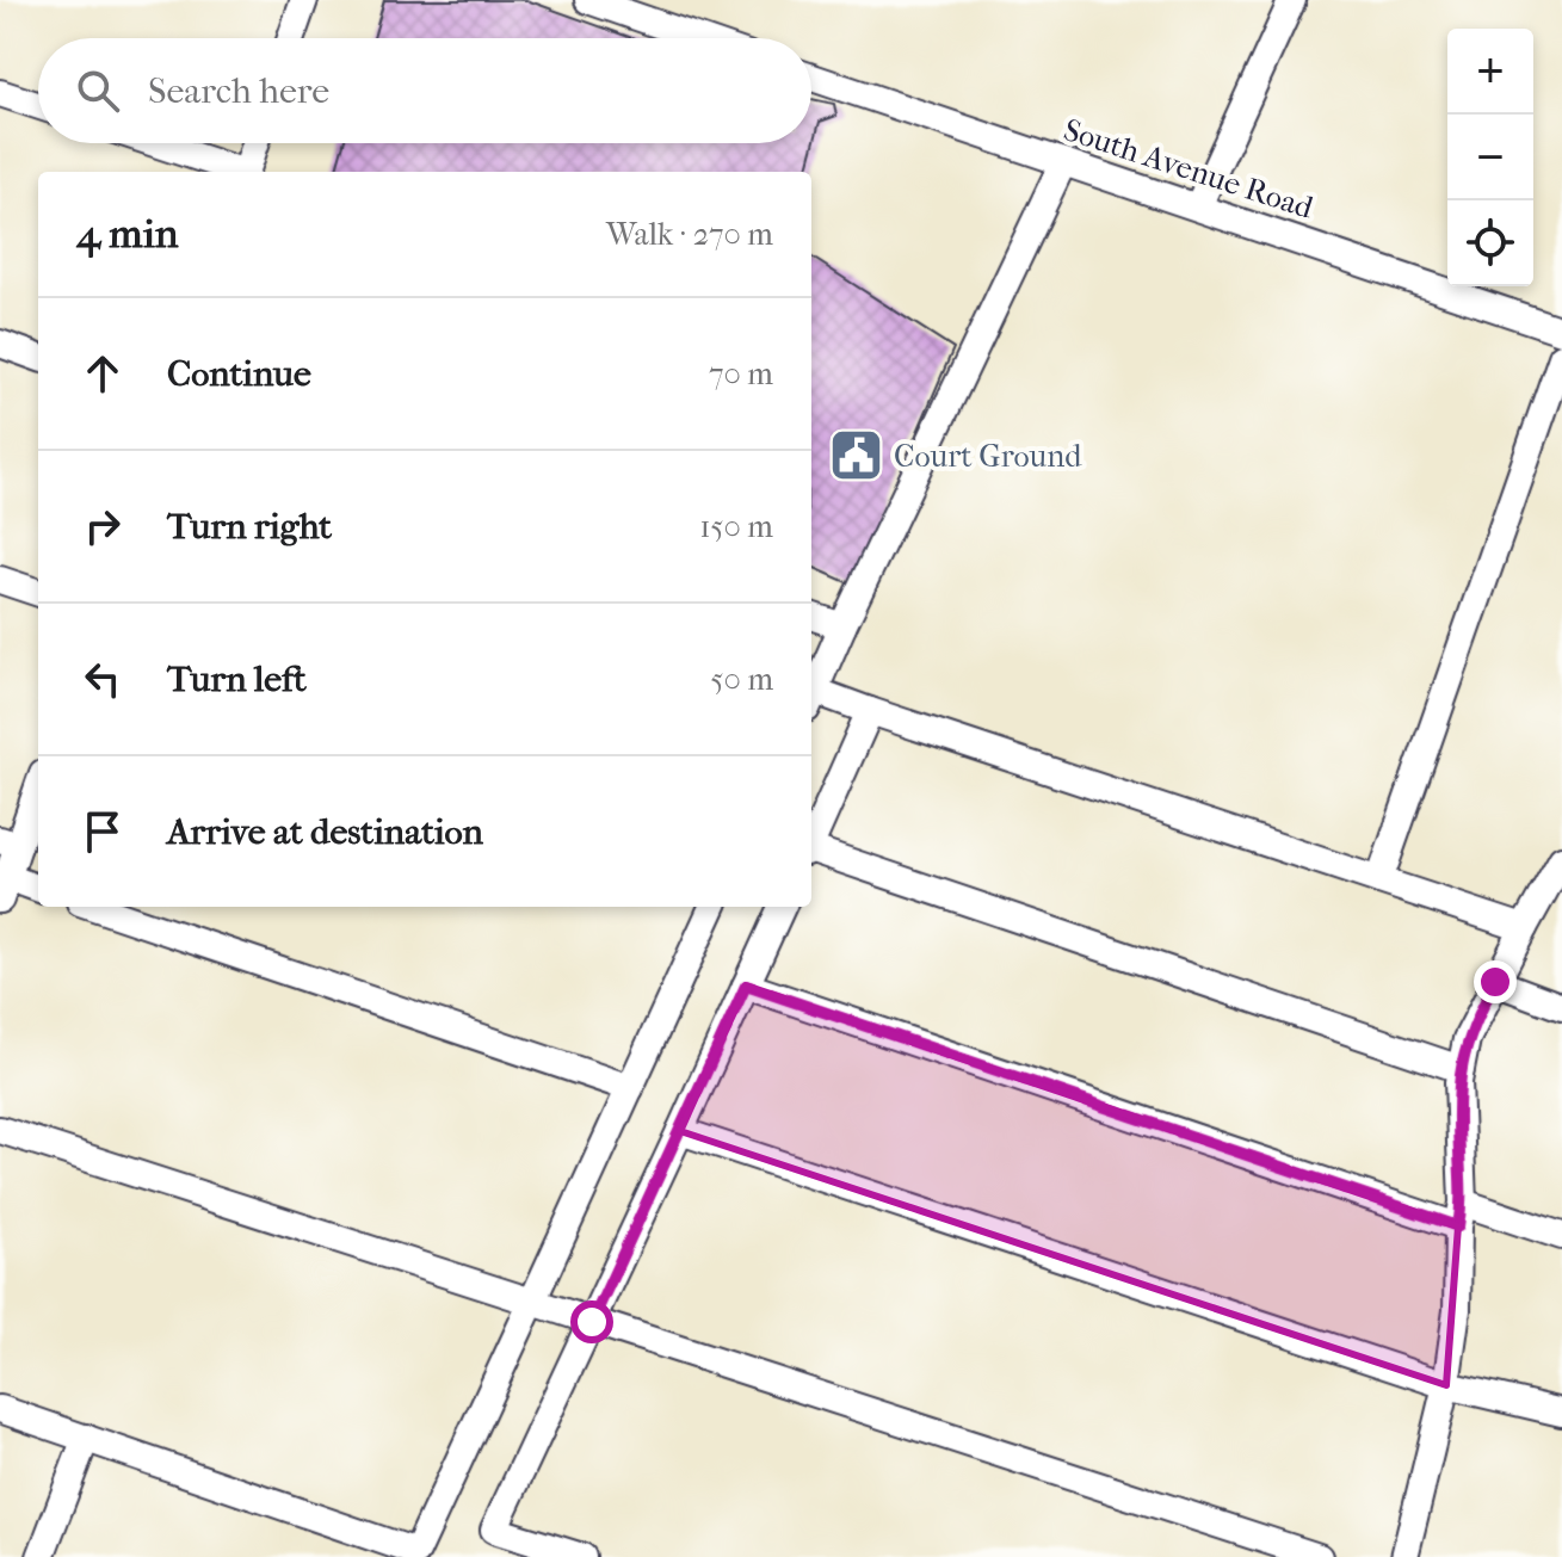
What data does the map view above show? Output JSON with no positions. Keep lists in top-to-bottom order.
{
  "streets": {
    "street": ["South Avenue Road"]
  },
  "places": {
    "public building": ["Court Ground"]
  },
  "page": {
    "map_buttons": ["+", "−"],
    "search": "Search here",
    "heading": ["4 min", "Walk · 270 m"],
    "list": [
      ["Continue", "70 m"],
      ["Turn right", "150 m"],
      ["Turn left", "50 m"],
      "Arrive at destination"
    ]
  }
}
